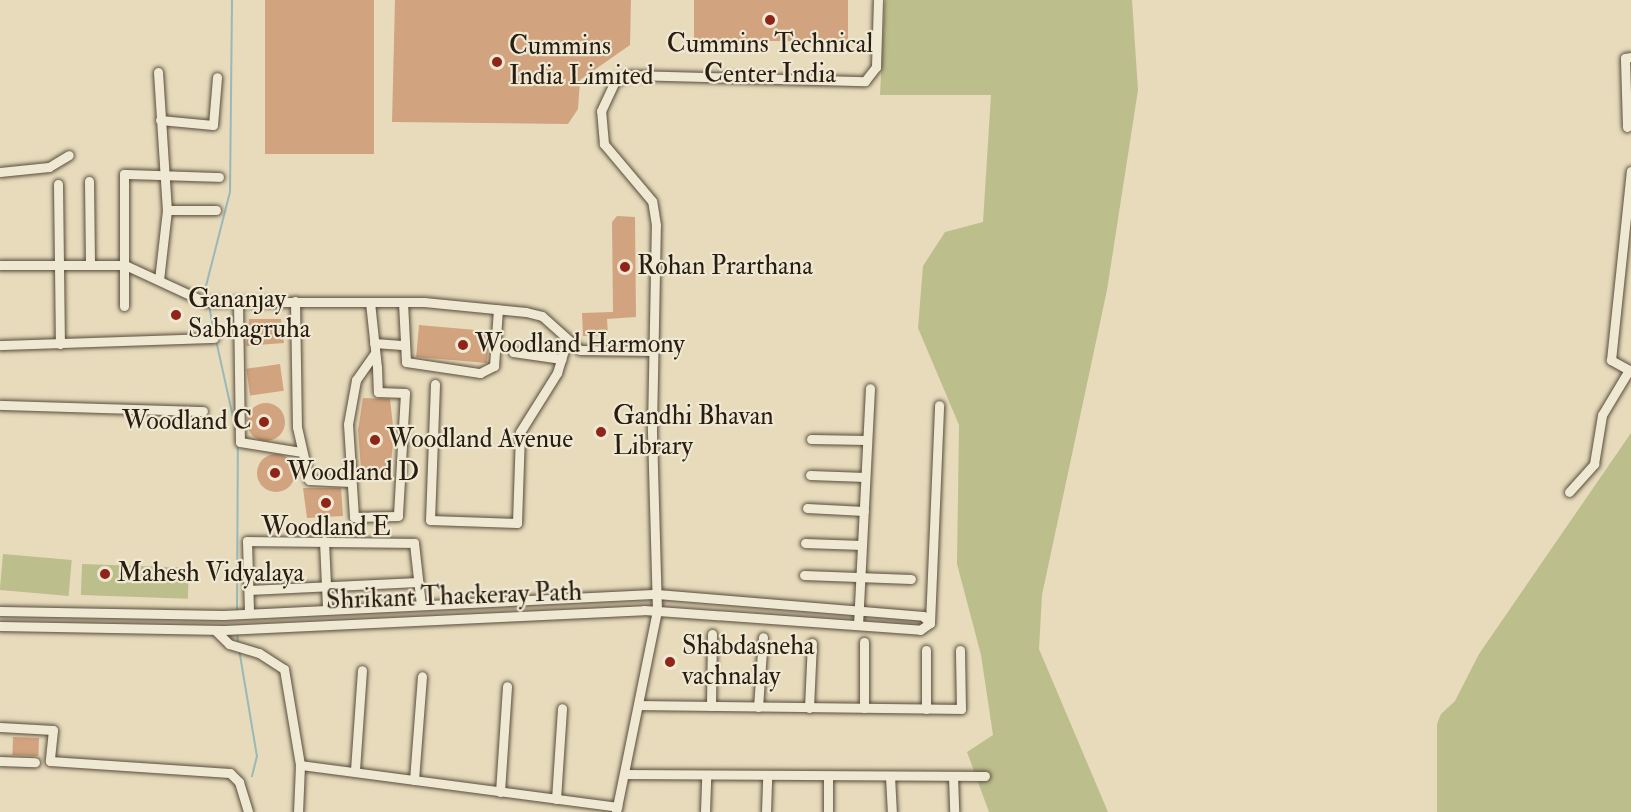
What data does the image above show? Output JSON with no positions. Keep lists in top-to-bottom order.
{
  "streets": {
    "street": ["Shrikant Thackeray Path"]
  },
  "places": [
    "Cummins Technical Center India",
    "Cummins India Limited",
    "Rohan Prarthana",
    "Gananjay Sabhagruha",
    "Woodland Harmony",
    "Woodland C",
    "Gandhi Bhavan Library",
    "Woodland Avenue",
    "Woodland D",
    "Woodland E",
    "Mahesh Vidyalaya",
    "Shabdasneha vachnalay"
  ]
}
